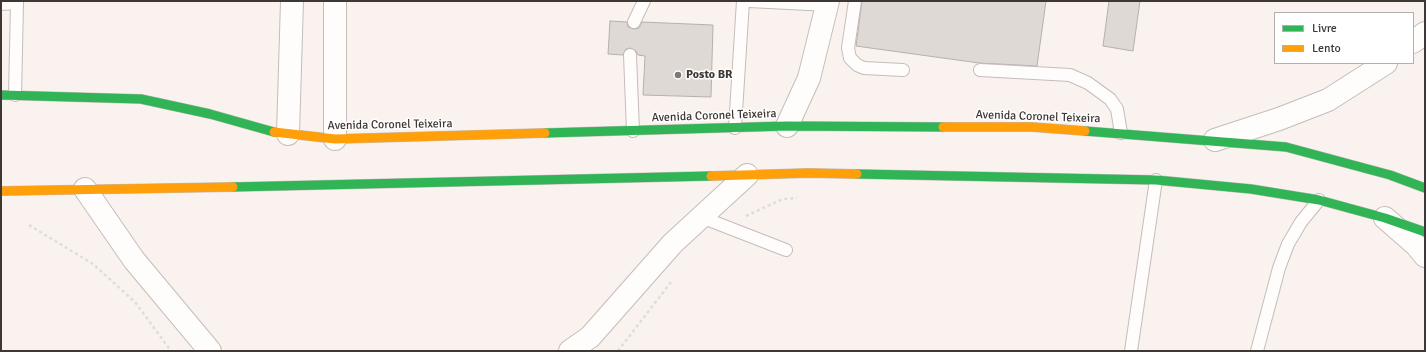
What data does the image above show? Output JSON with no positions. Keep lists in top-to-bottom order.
{
  "streets": {
    "highway": ["Avenida Coronel Teixeira"]
  },
  "places": ["Posto BR"],
  "legend": ["Livre", "Lento"]
}
